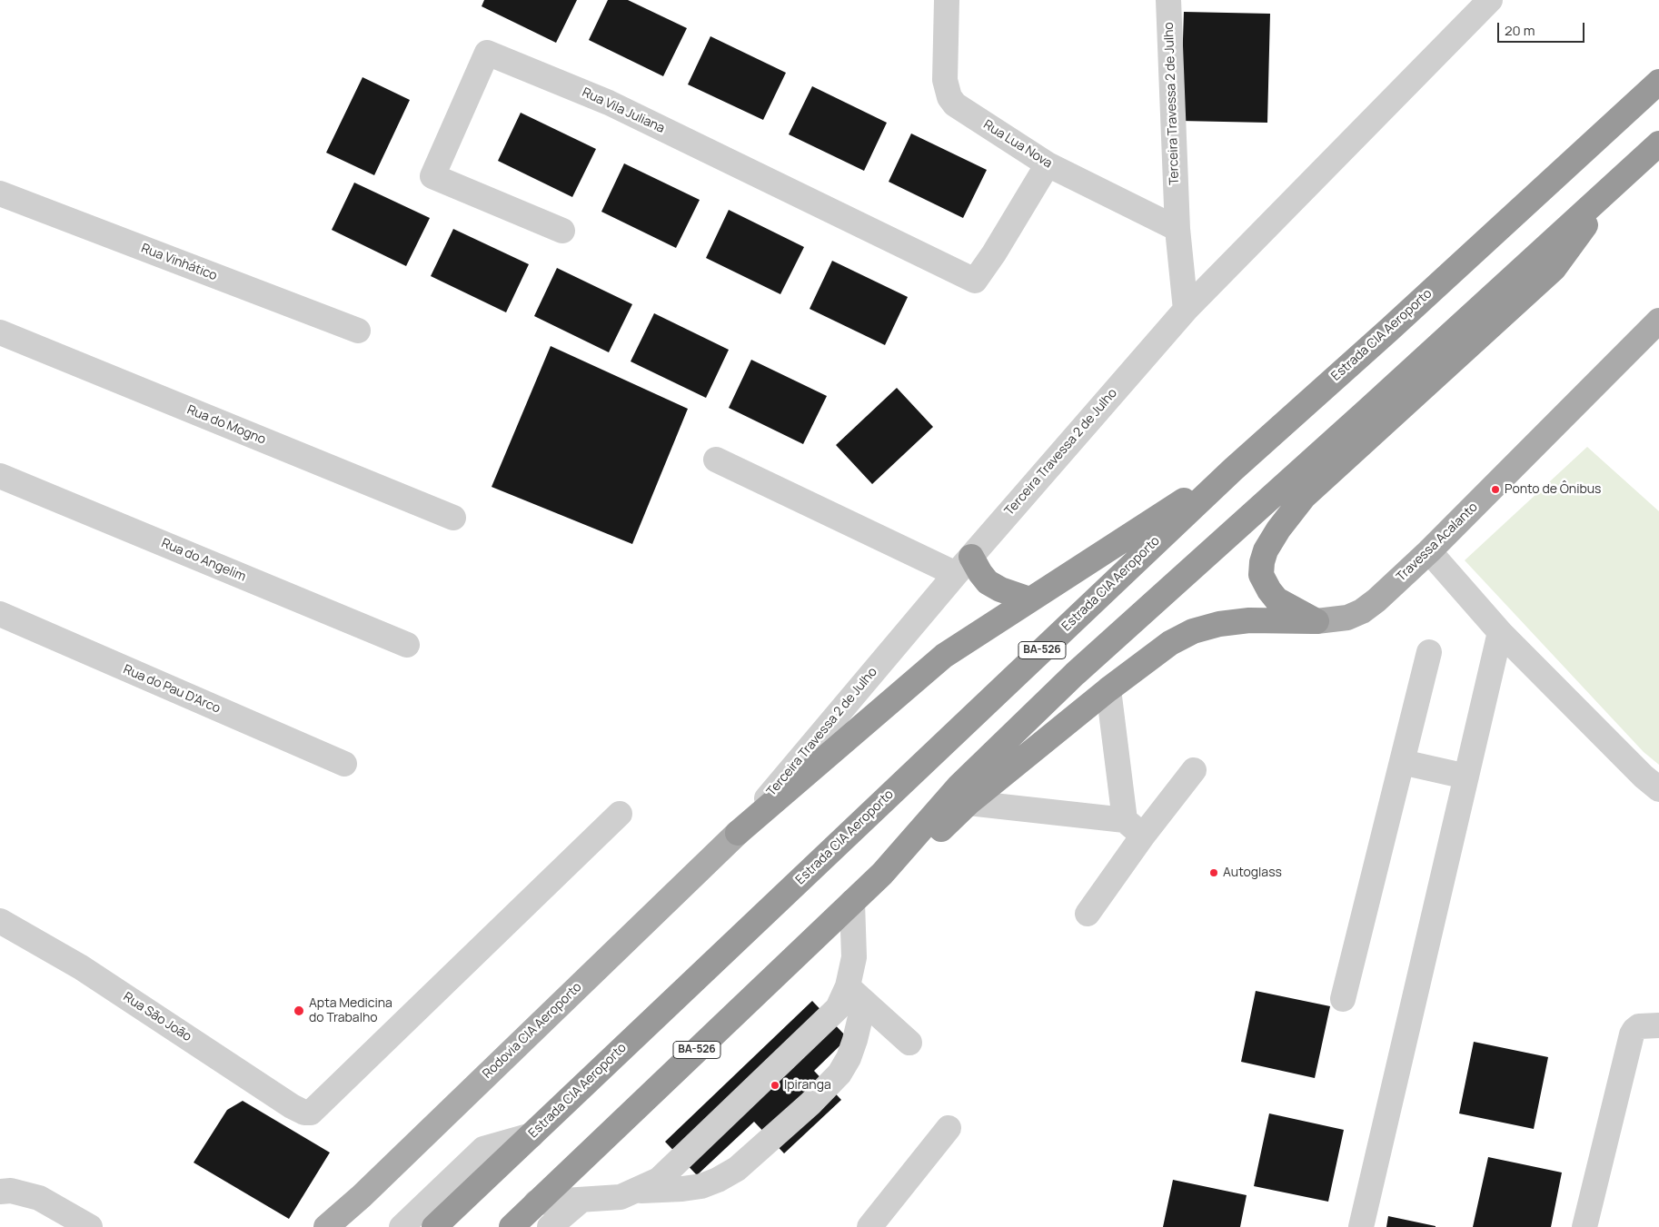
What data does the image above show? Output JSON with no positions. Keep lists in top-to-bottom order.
{
  "streets": {
    "highway": ["Estrada CIA Aeroporto", "BA-526"],
    "main road": ["Travessa Acalanto", "Rodovia CIA Aeroporto"],
    "street": [
      "Terceira Travessa 2 de Julho",
      "Rua Vila Juliana",
      "Rua Lua Nova",
      "Rua Vinhático",
      "Rua do Mogno",
      "Rua do Angelim",
      "Rua do Pau D'Arco",
      "Rua São João"
    ]
  },
  "crossings": [
    ["Terceira Travessa 2 de Julho", "Rua Lua Nova"],
    ["Terceira Travessa 2 de Julho", "Rodovia CIA Aeroporto"],
    ["Rua Vila Juliana", "Rua Lua Nova"]
  ],
  "places": [
    "Ponto de Ônibus",
    "Autoglass",
    "Apta Medicina do Trabalho",
    "Ipiranga"
  ],
  "scale_bar": "20 m"
}
